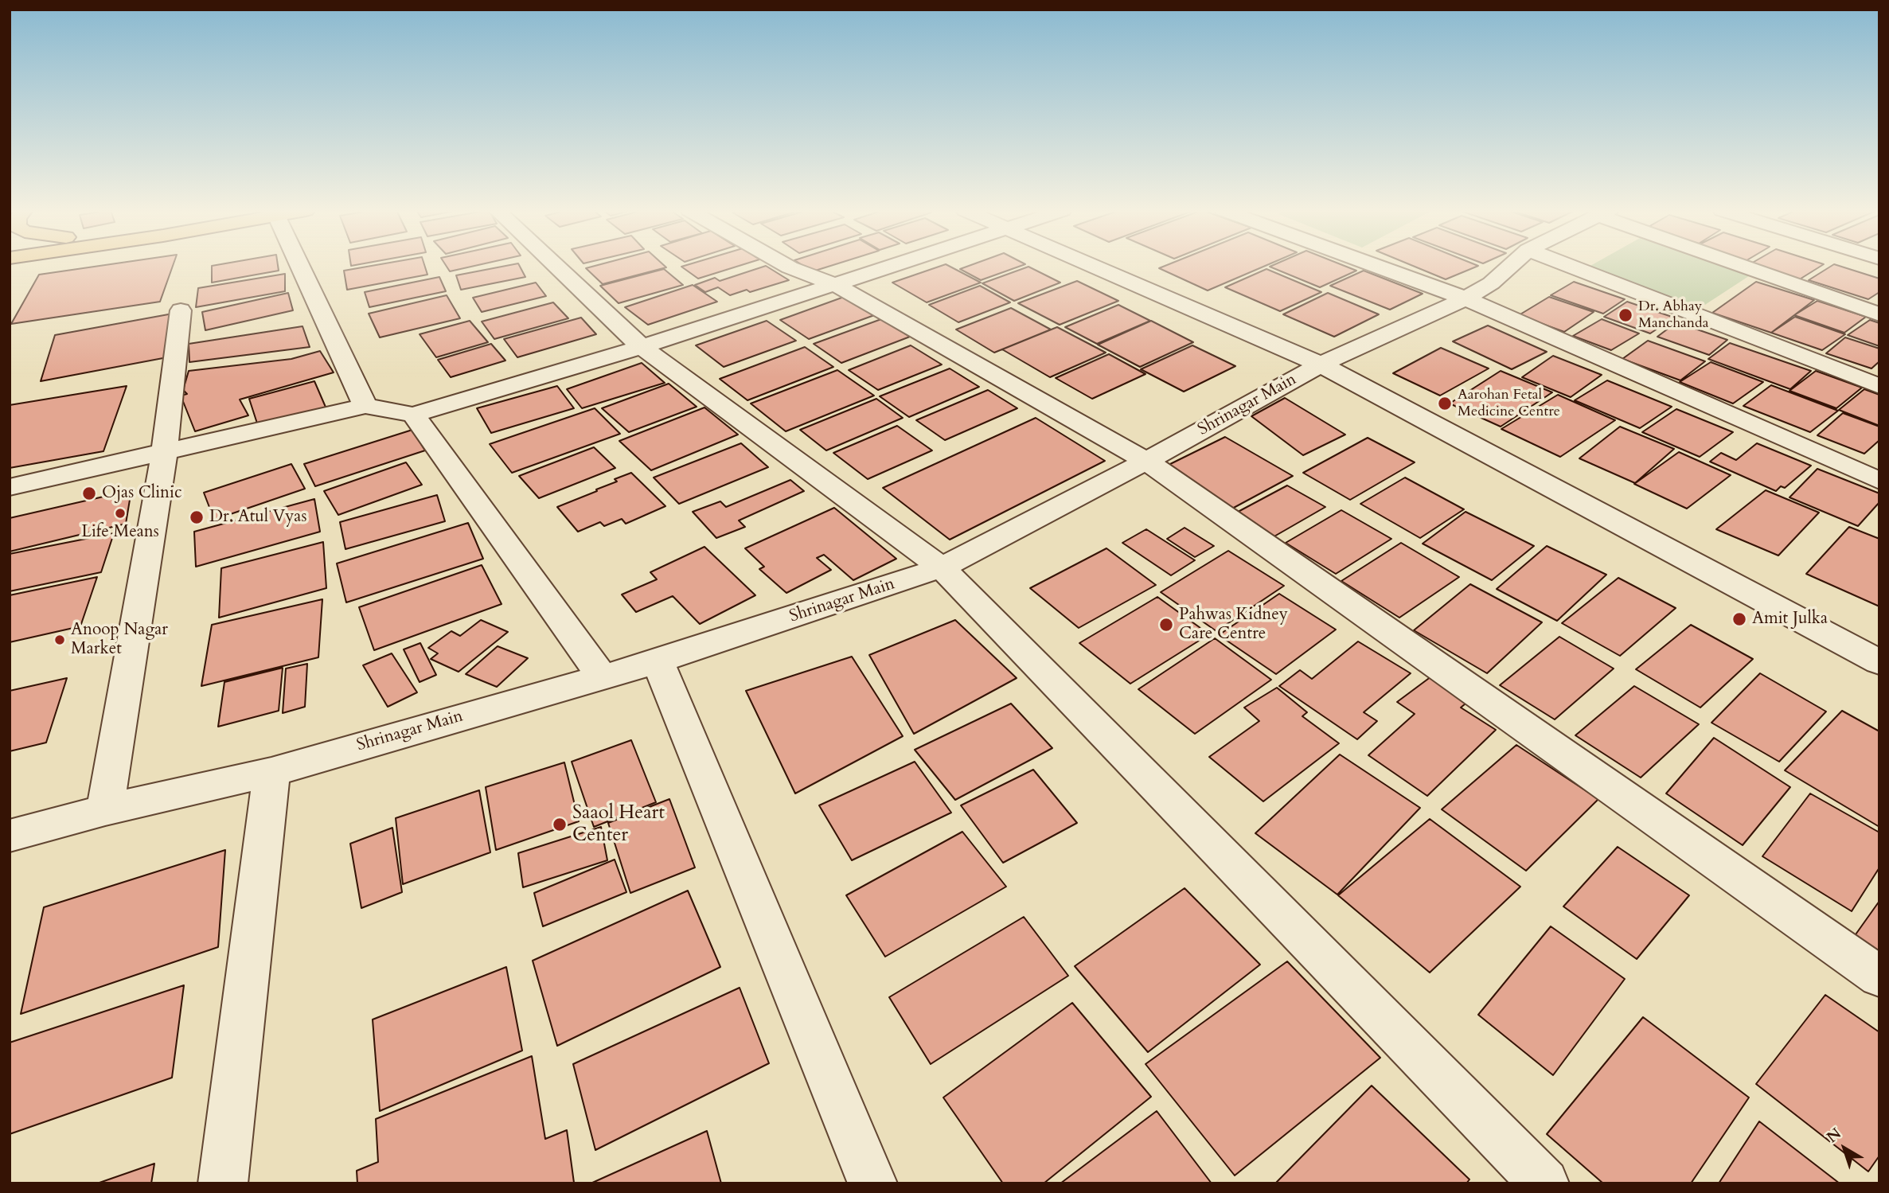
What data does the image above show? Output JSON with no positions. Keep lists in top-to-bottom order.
{
  "streets": {
    "street": ["Shrinagar Main"]
  },
  "places": [
    "Dr. Abhay Manchanda",
    "Aarohan Fetal Medicine Centre",
    "Ojas Clinic",
    "Life Means",
    "Dr. Atul Vyas",
    "Amit Julka",
    "Pahwas Kidney Care Centre",
    "Anoop Nagar Market",
    "Saaol Heart Center"
  ],
  "north": "top left"
}
